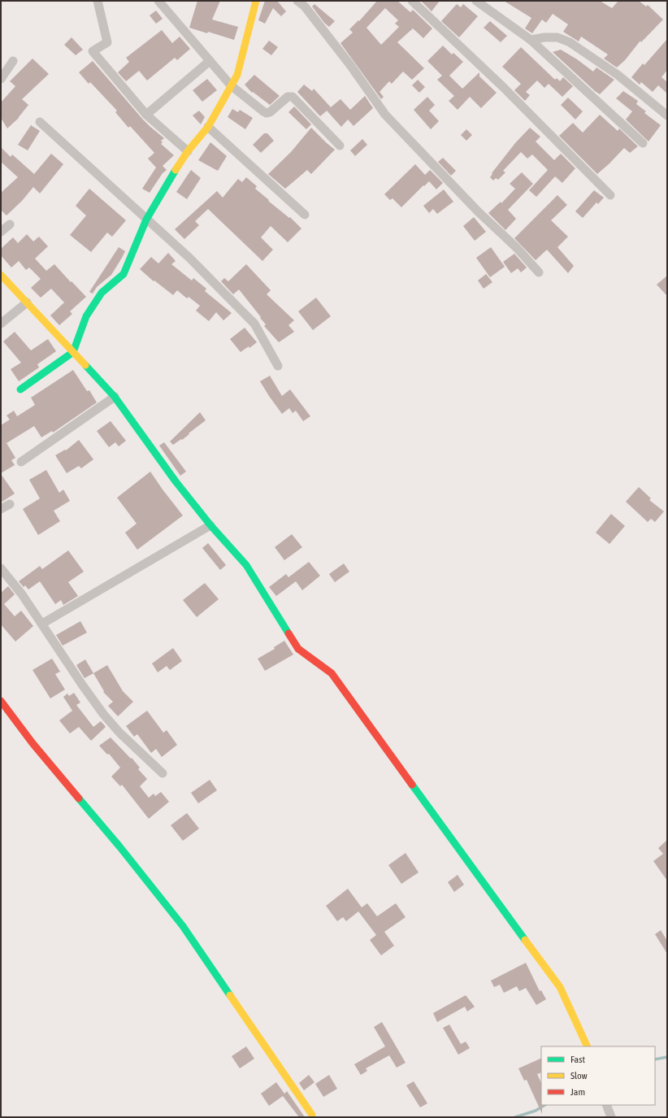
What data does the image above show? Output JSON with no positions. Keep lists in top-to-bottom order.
{
  "legend": ["Fast", "Slow", "Jam"]
}
